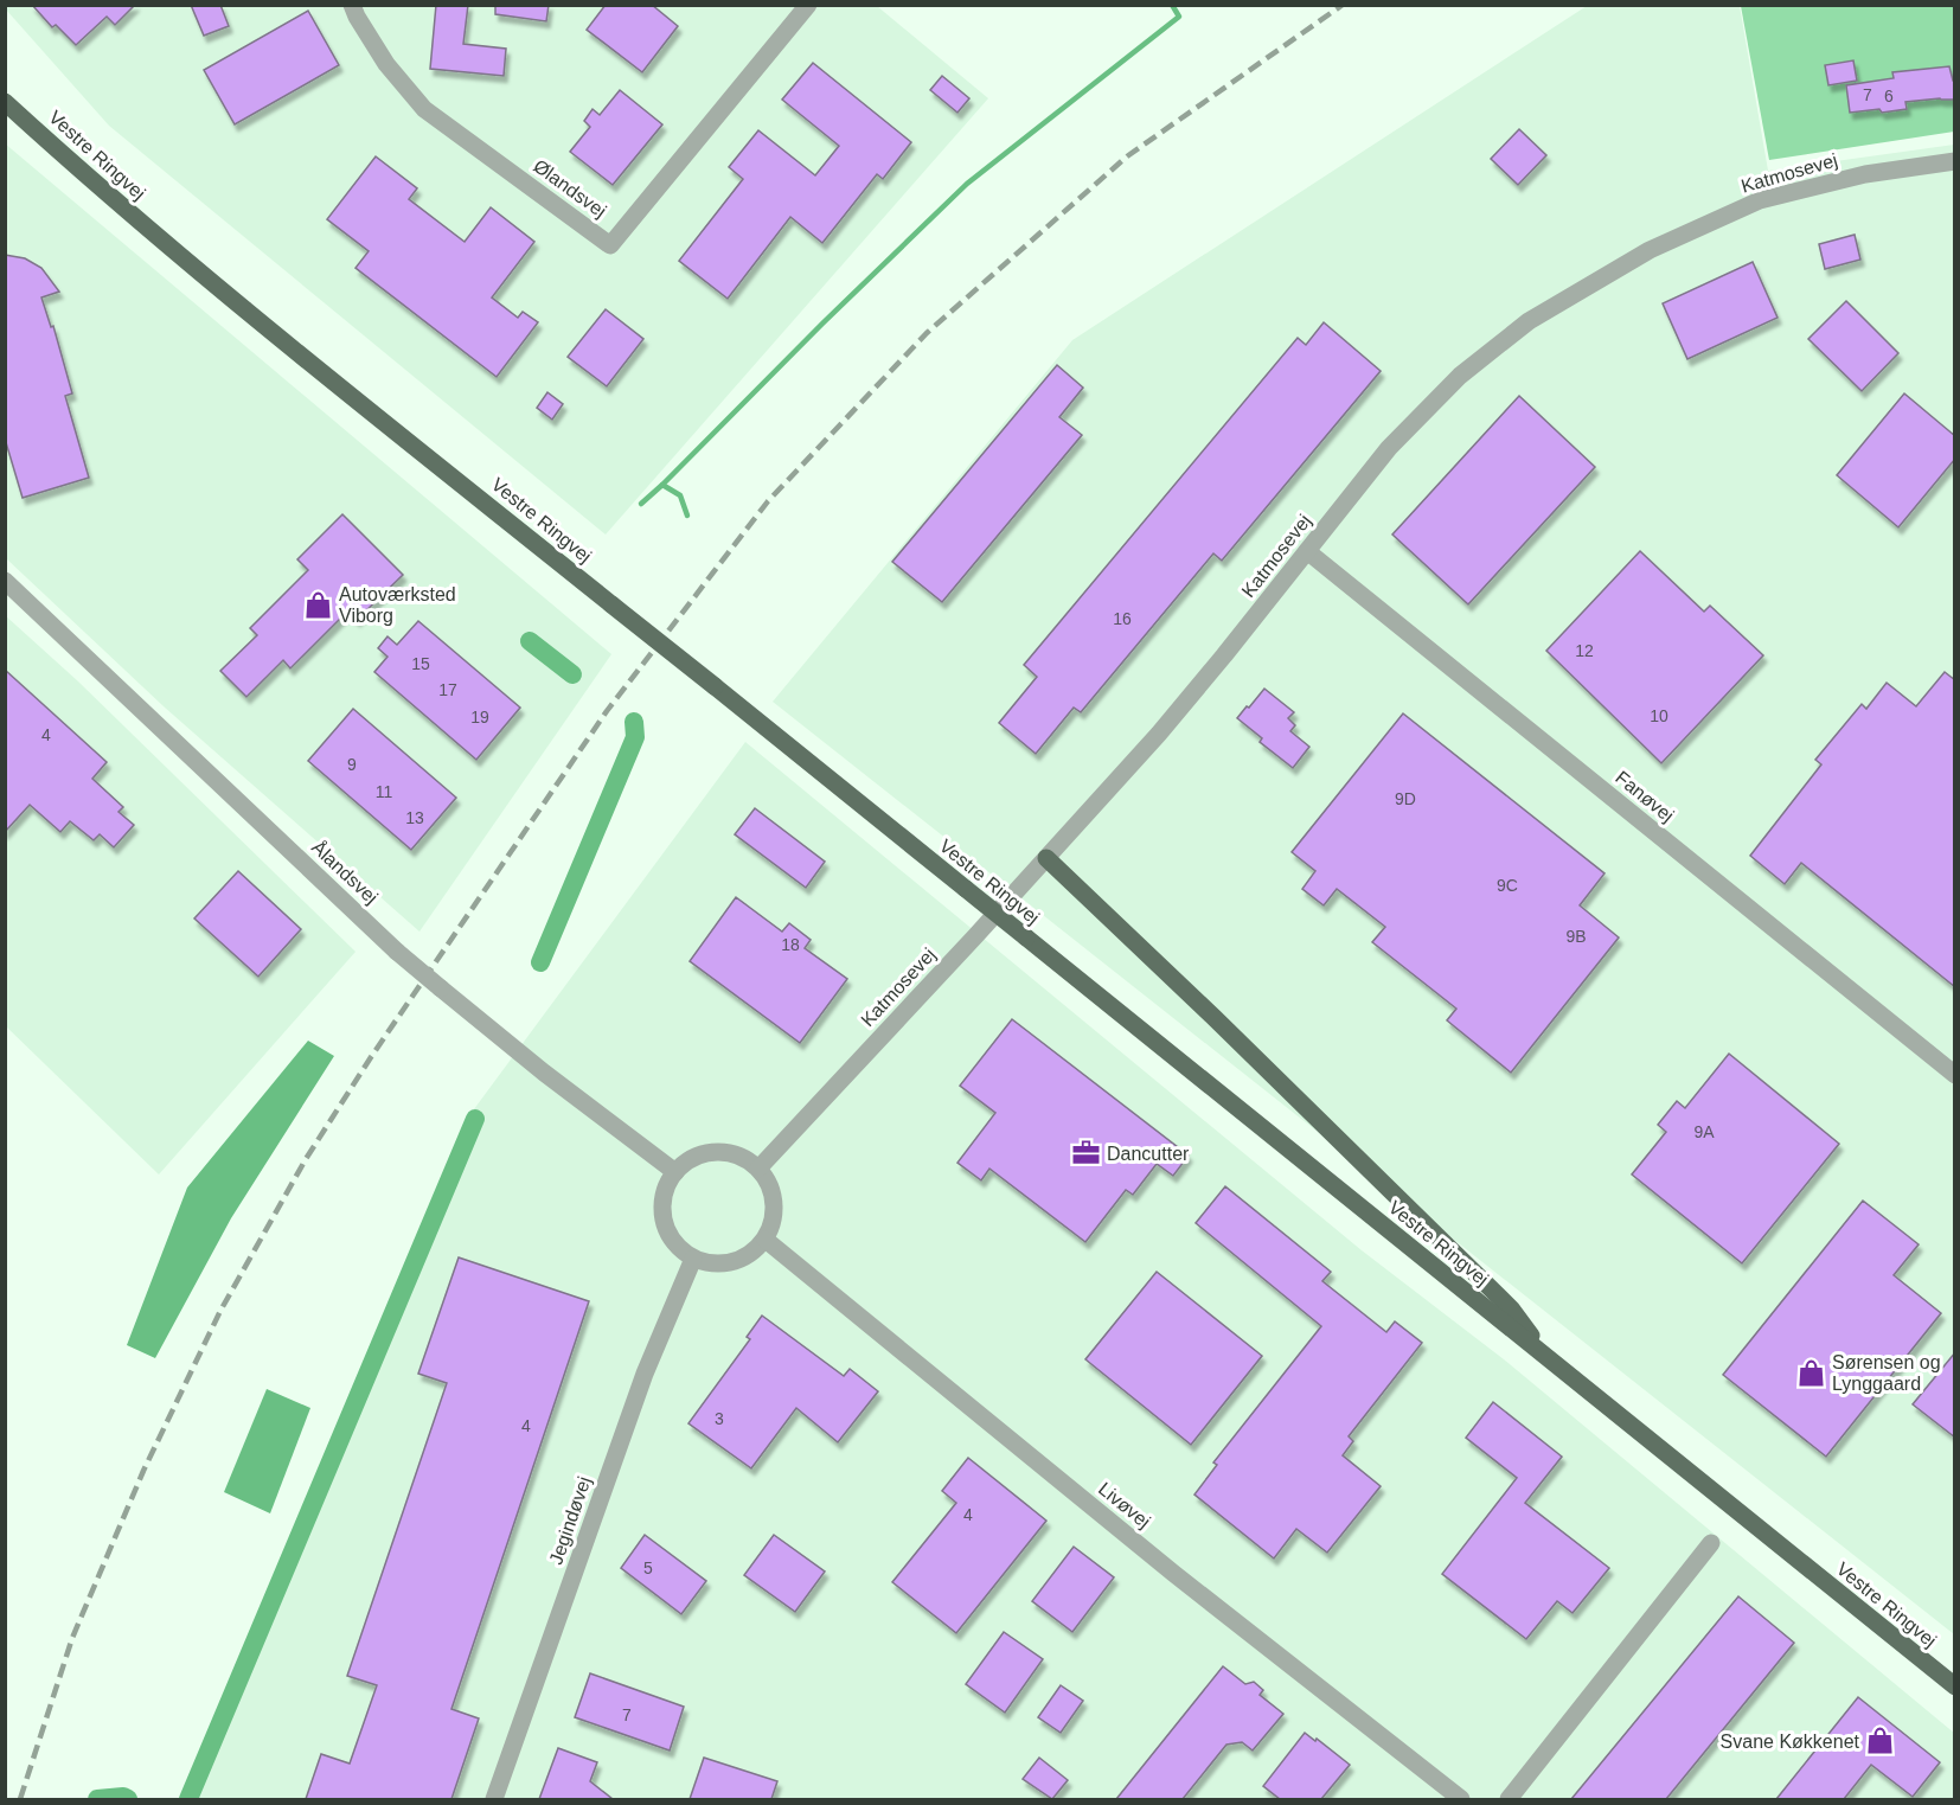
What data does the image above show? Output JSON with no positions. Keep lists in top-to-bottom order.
{
  "streets": {
    "main road": ["Vestre Ringvej"],
    "street": [
      "Katmosevej",
      "Ølandsvej",
      "Fanøvej",
      "Ålandsvej",
      "Livøvej",
      "Jegindøvej"
    ]
  },
  "crossings": [
    ["Katmosevej", "Fanøvej"],
    ["Katmosevej", "Ålandsvej"],
    ["Katmosevej", "Livøvej"],
    ["Katmosevej", "Jegindøvej"],
    ["Ålandsvej", "Livøvej"],
    ["Ålandsvej", "Jegindøvej"],
    ["Livøvej", "Jegindøvej"]
  ],
  "places": {
    "shop": ["Autoværksted Viborg", "Sørensen og Lynggaard", "Svane Køkkenet"],
    "office": ["Dancutter"]
  },
  "house_numbers": [
    "7",
    "6",
    "16",
    "12",
    "15",
    "17",
    "10",
    "19",
    "4",
    "9",
    "11",
    "9D",
    "13",
    "9C",
    "9B",
    "18",
    "9A",
    "3",
    "4",
    "4",
    "5",
    "7"
  ]
}
